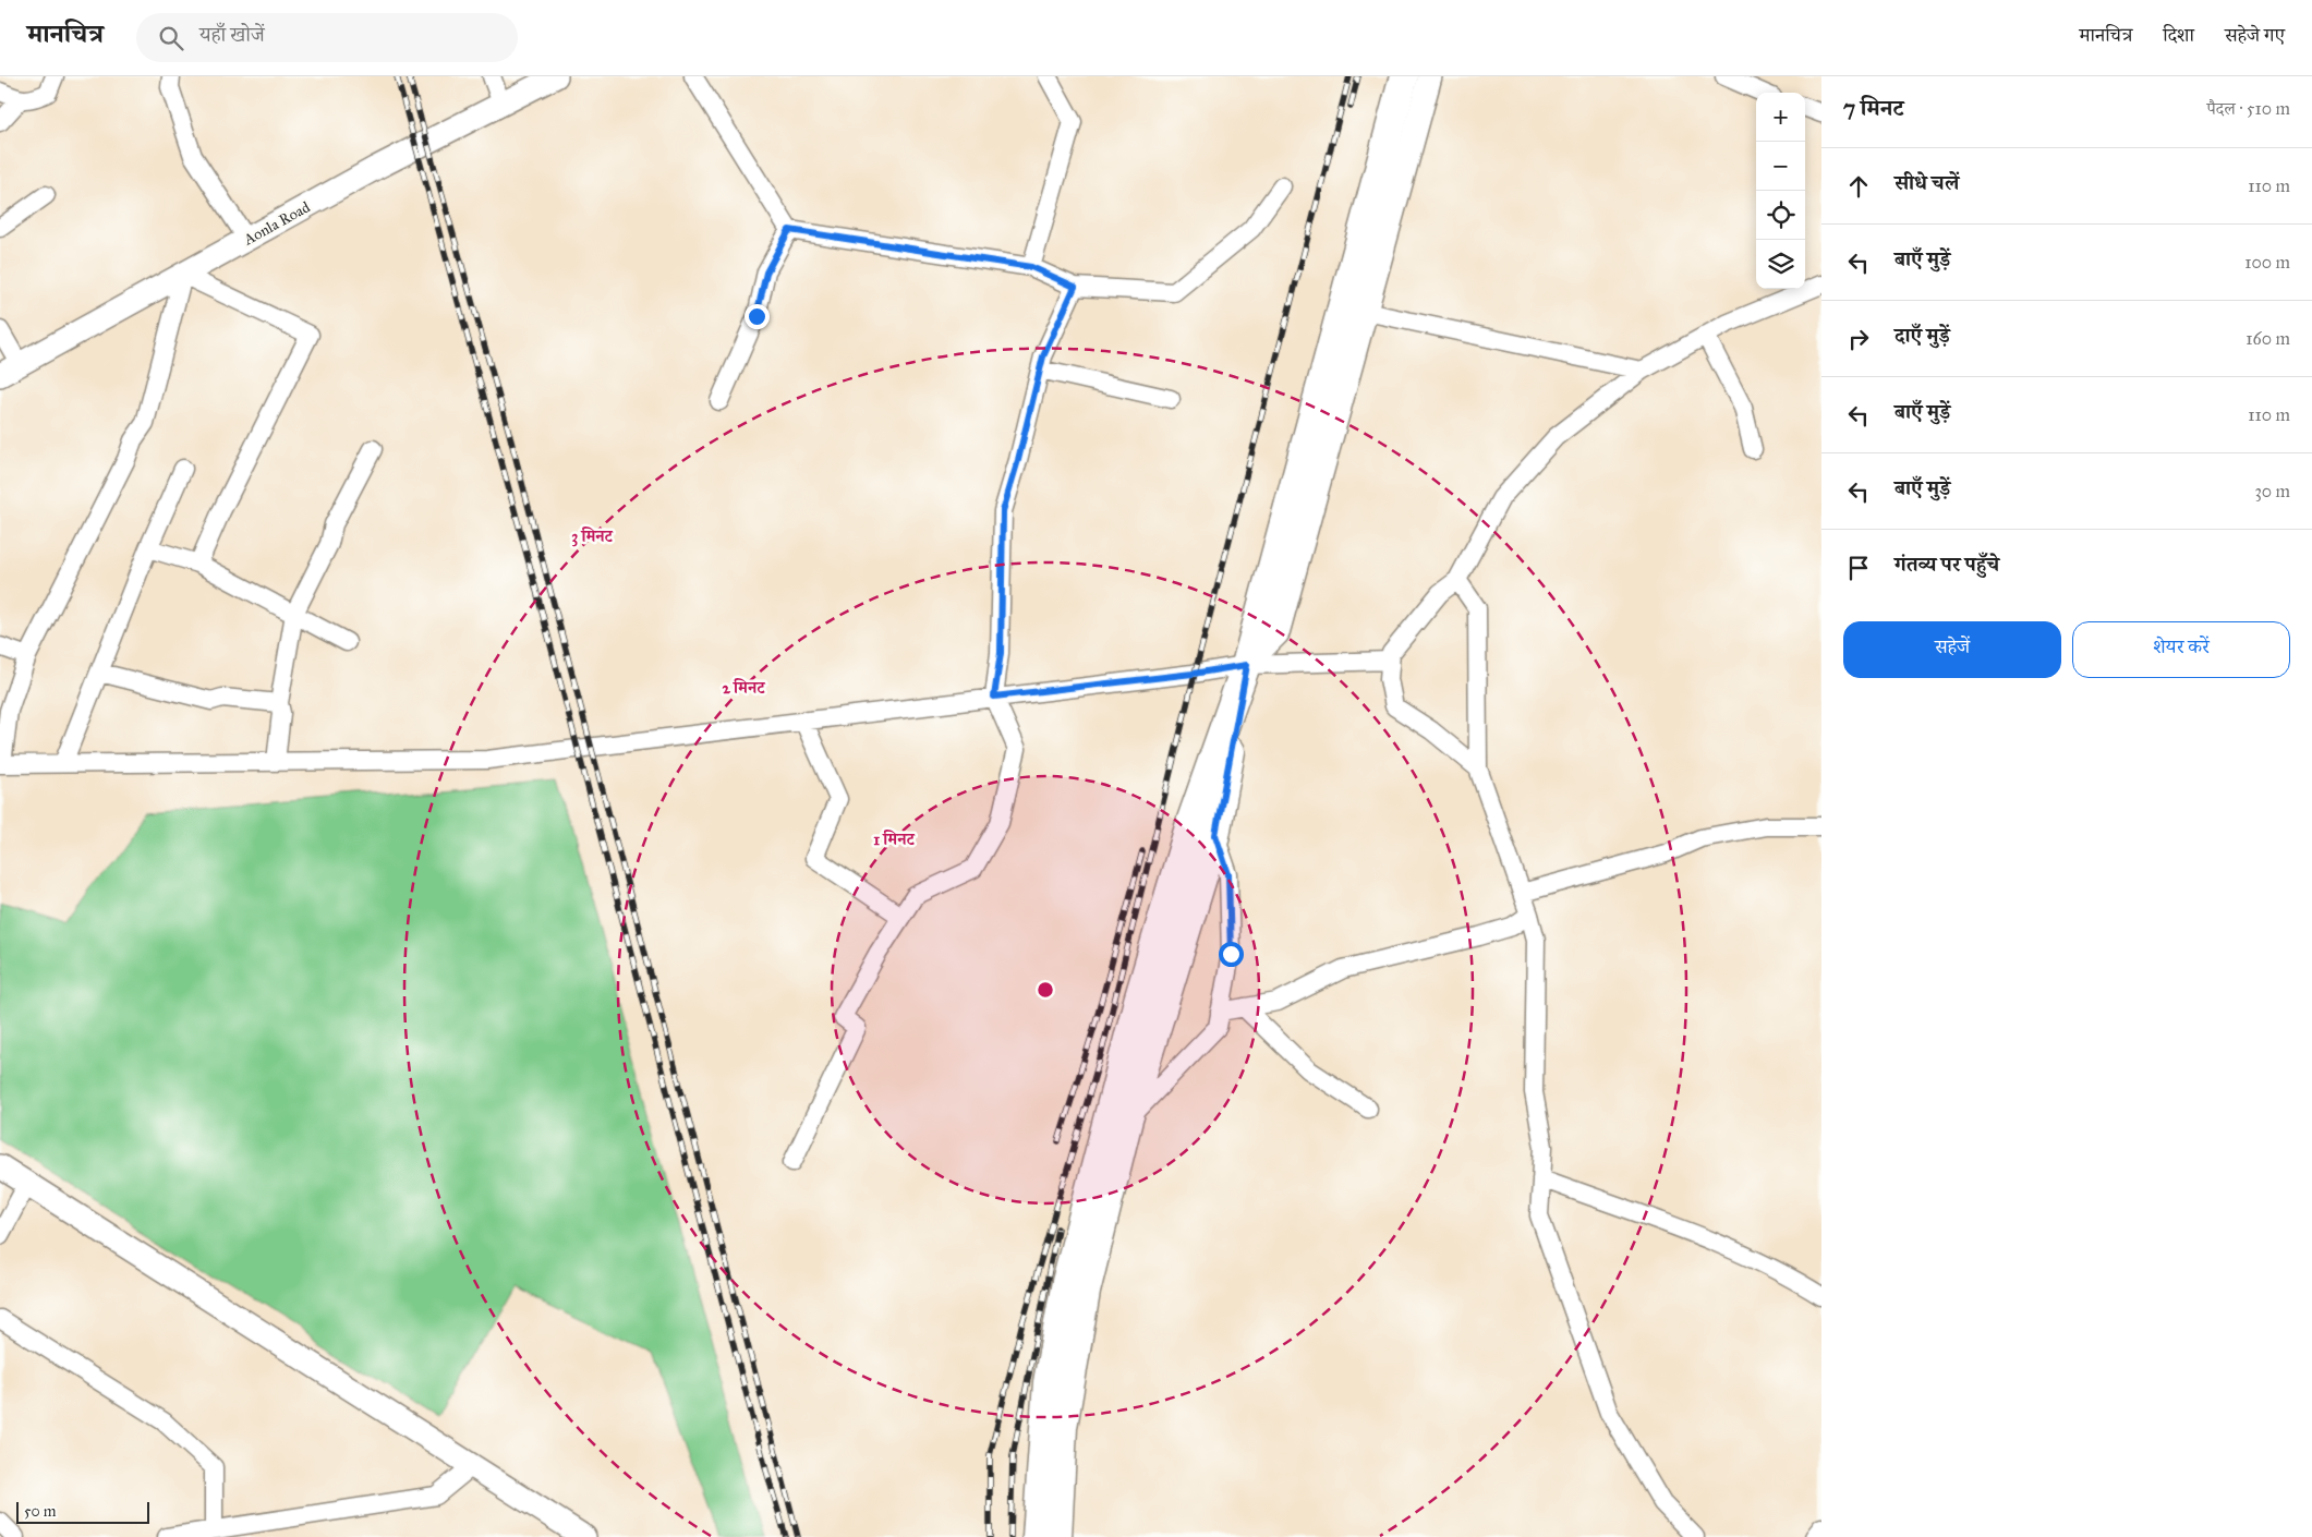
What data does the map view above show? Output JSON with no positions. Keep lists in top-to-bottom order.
{
  "streets": {
    "street": ["Aonla Road"]
  },
  "scale_bar": "50 m",
  "page": {
    "header": "मानचित्र",
    "search": "यहाँ खोजें",
    "nav": ["मानचित्र", "दिशा", "सहेजे गए"],
    "heading": ["7 मिनट", "पैदल · 510 m"],
    "map_buttons": ["+", "−"],
    "list": [
      ["सीधे चलें", "110 m"],
      ["बाएँ मुड़ें", "100 m"],
      ["दाएँ मुड़ें", "160 m"],
      ["बाएँ मुड़ें", "110 m"],
      ["बाएँ मुड़ें", "30 m"],
      "गंतव्य पर पहुँचे"
    ],
    "buttons": ["सहेजें", "शेयर करें"],
    "scale": "50 m"
  },
  "rings": ["3 मिनट", "2 मिनट", "1 मिनट"]
}
